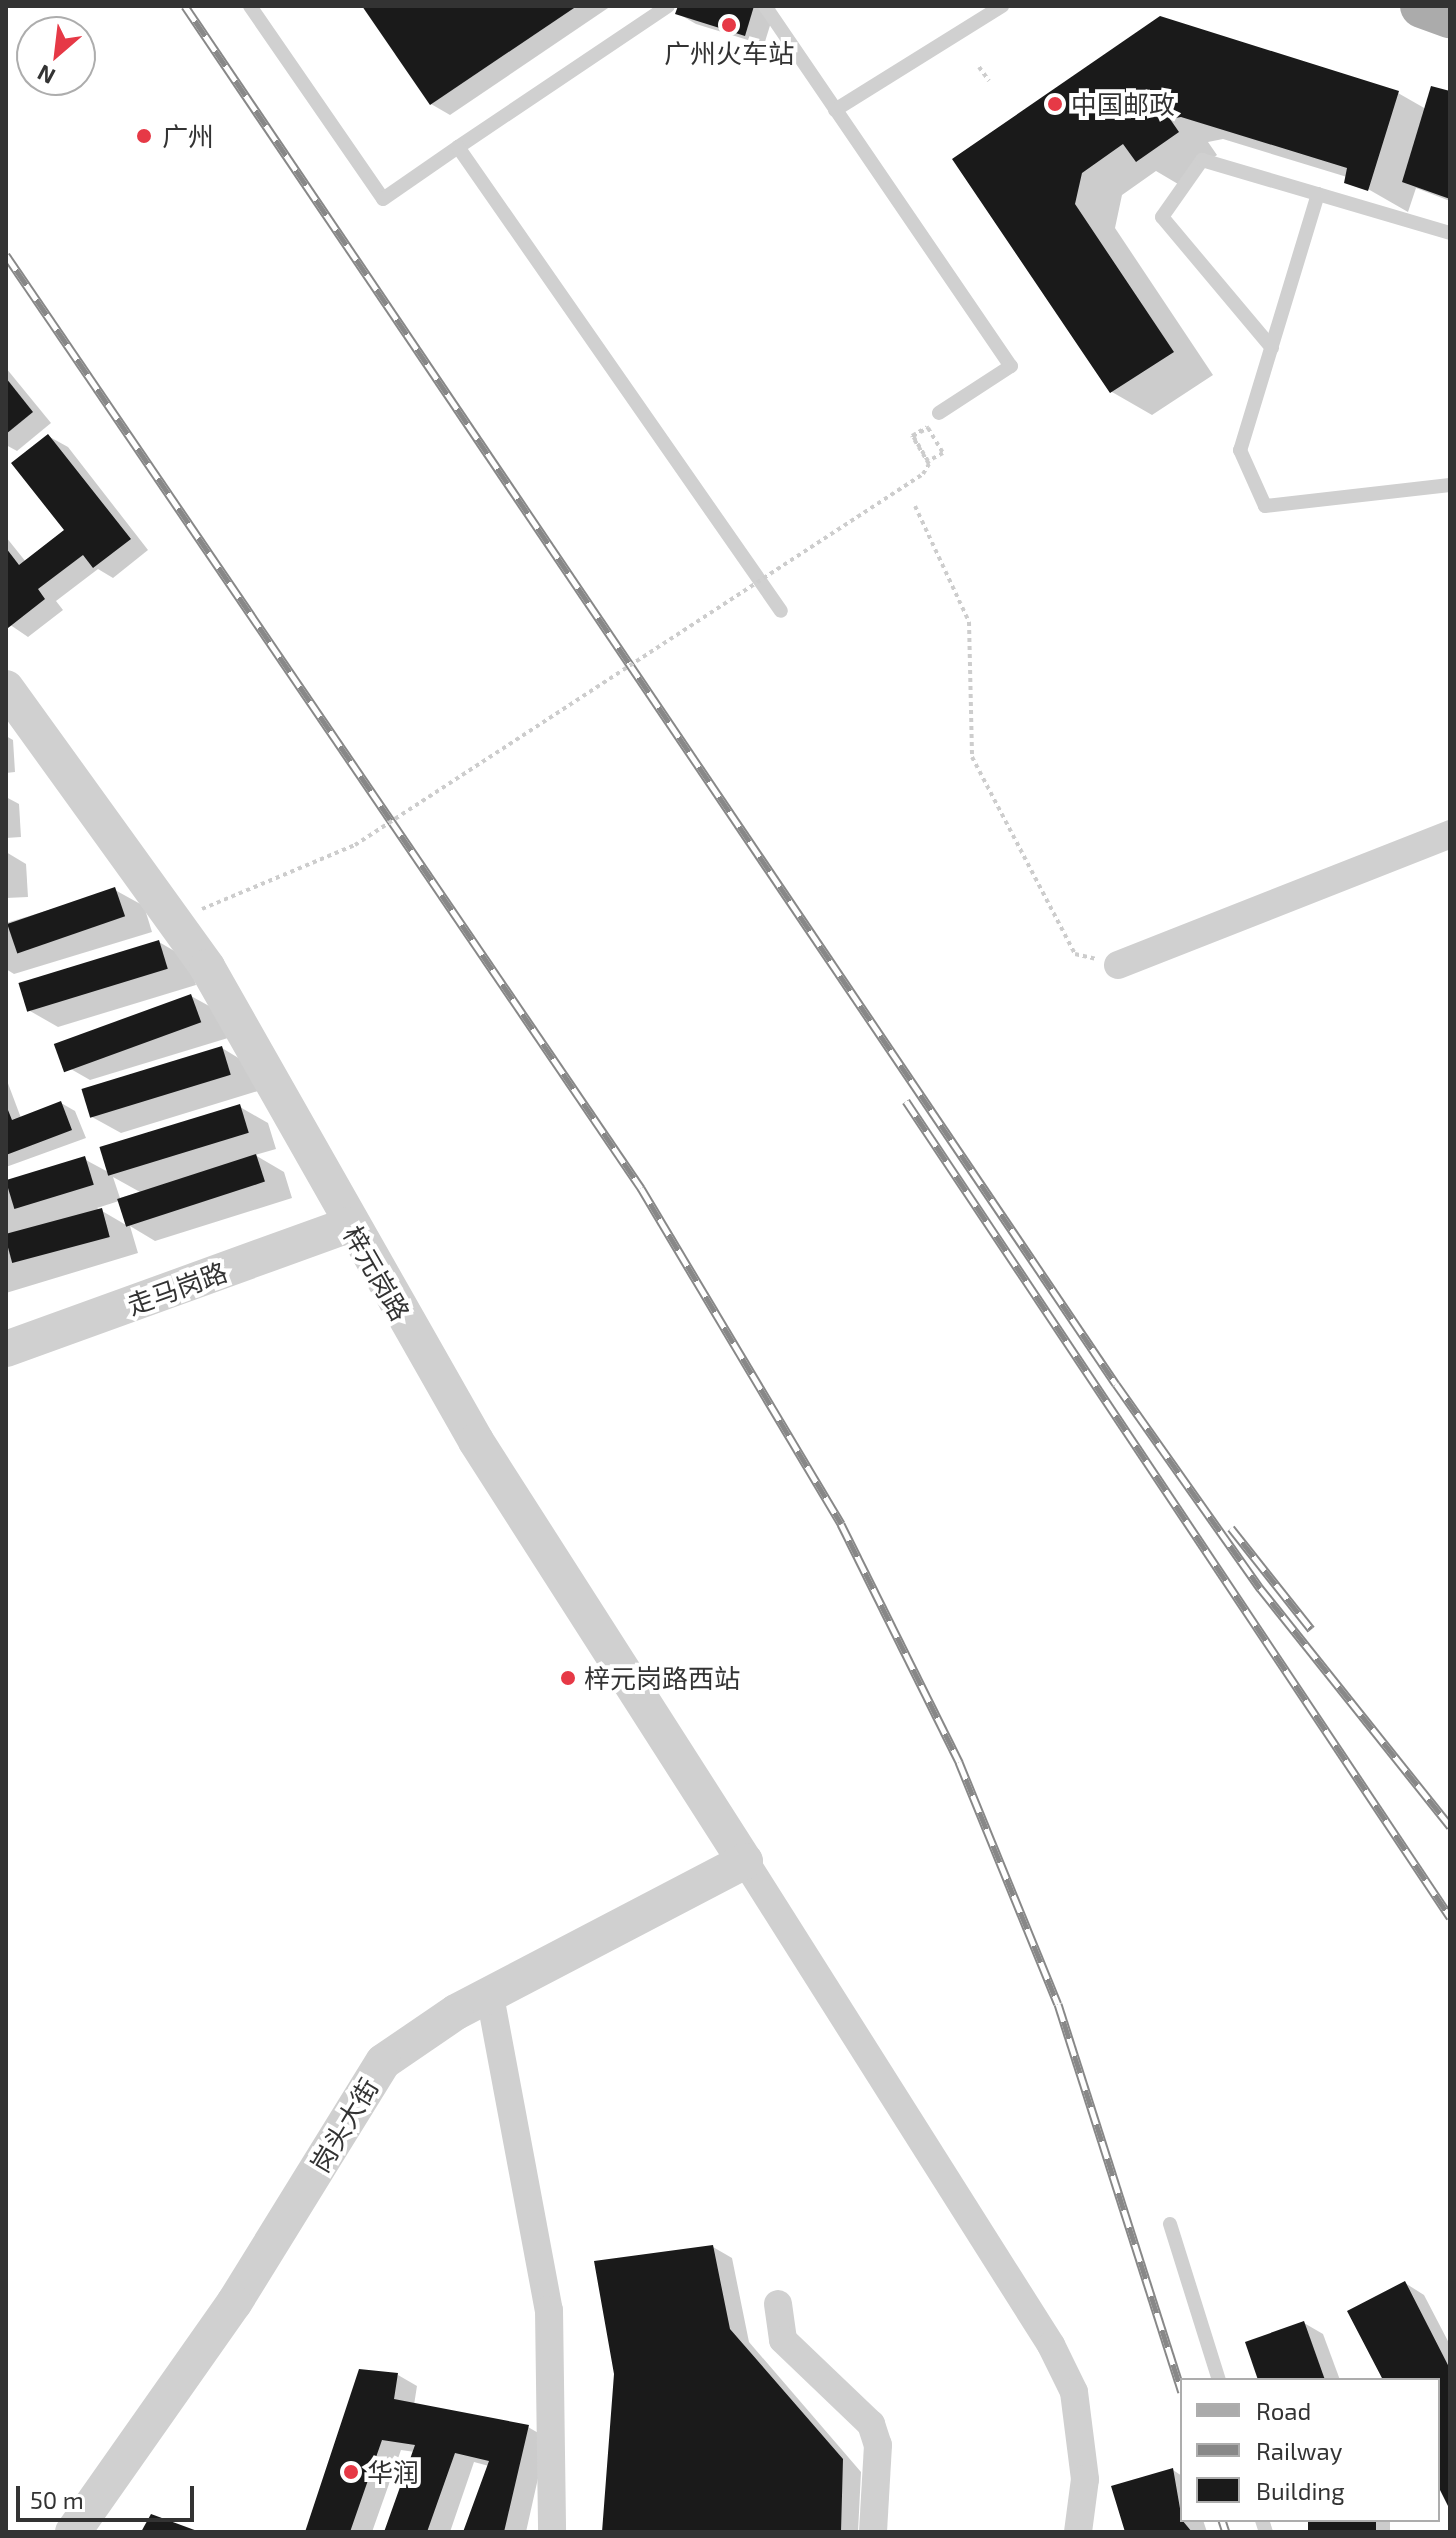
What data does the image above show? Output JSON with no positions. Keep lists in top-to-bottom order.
{
  "streets": {
    "street": ["梓元岗路", "走马岗路", "岗头大街"]
  },
  "crossings": [
    ["梓元岗路", "走马岗路"],
    ["梓元岗路", "岗头大街"]
  ],
  "places": [
    "广州火车站",
    "中国邮政",
    "广州",
    "梓元岗路西站",
    "华润"
  ],
  "legend": ["Road", "Railway", "Building"],
  "scale_bar": "50 m",
  "north": "bottom left"
}
